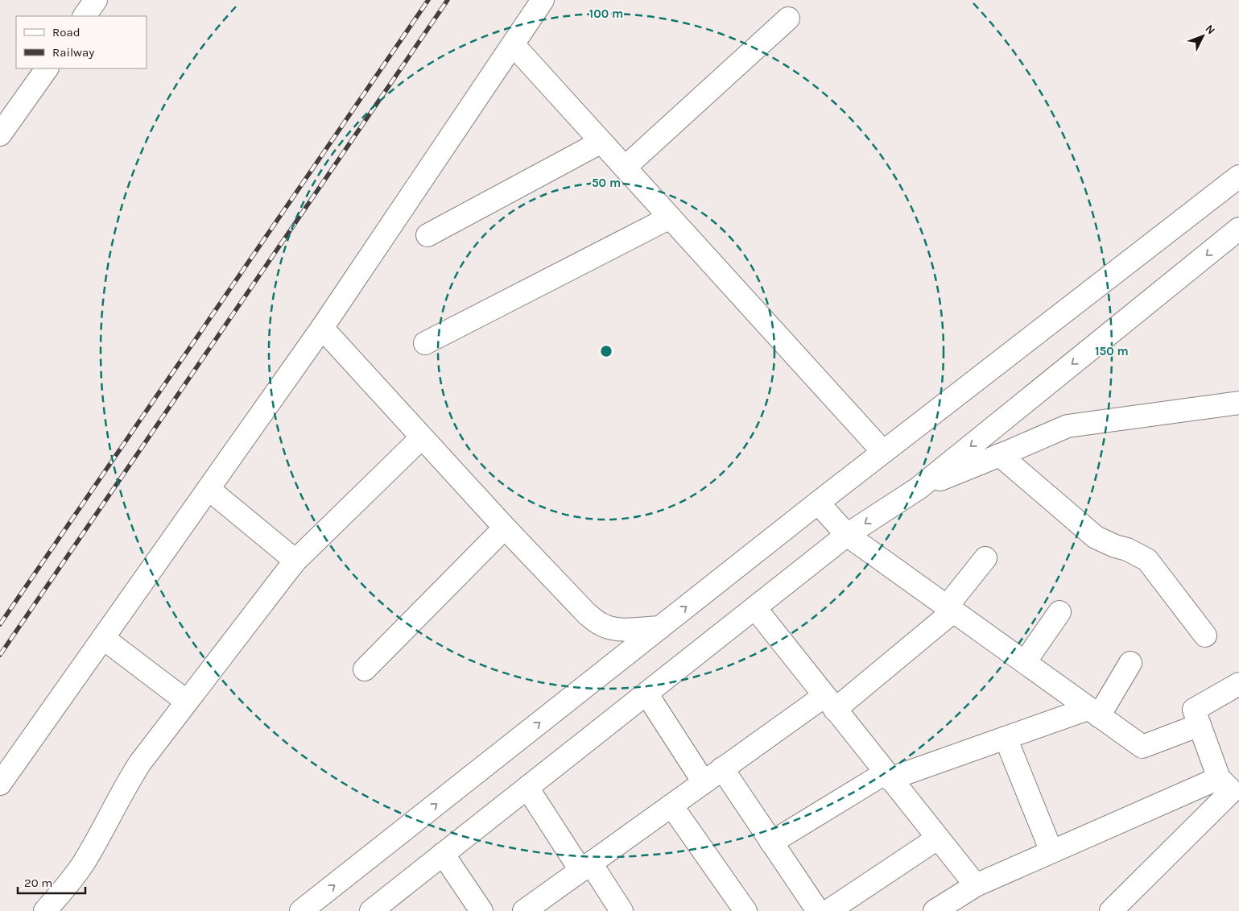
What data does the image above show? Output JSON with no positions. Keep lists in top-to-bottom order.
{
  "legend": ["Road", "Railway"],
  "scale_bar": "20 m",
  "north": "top right",
  "rings": ["100 m", "50 m", "150 m"]
}
